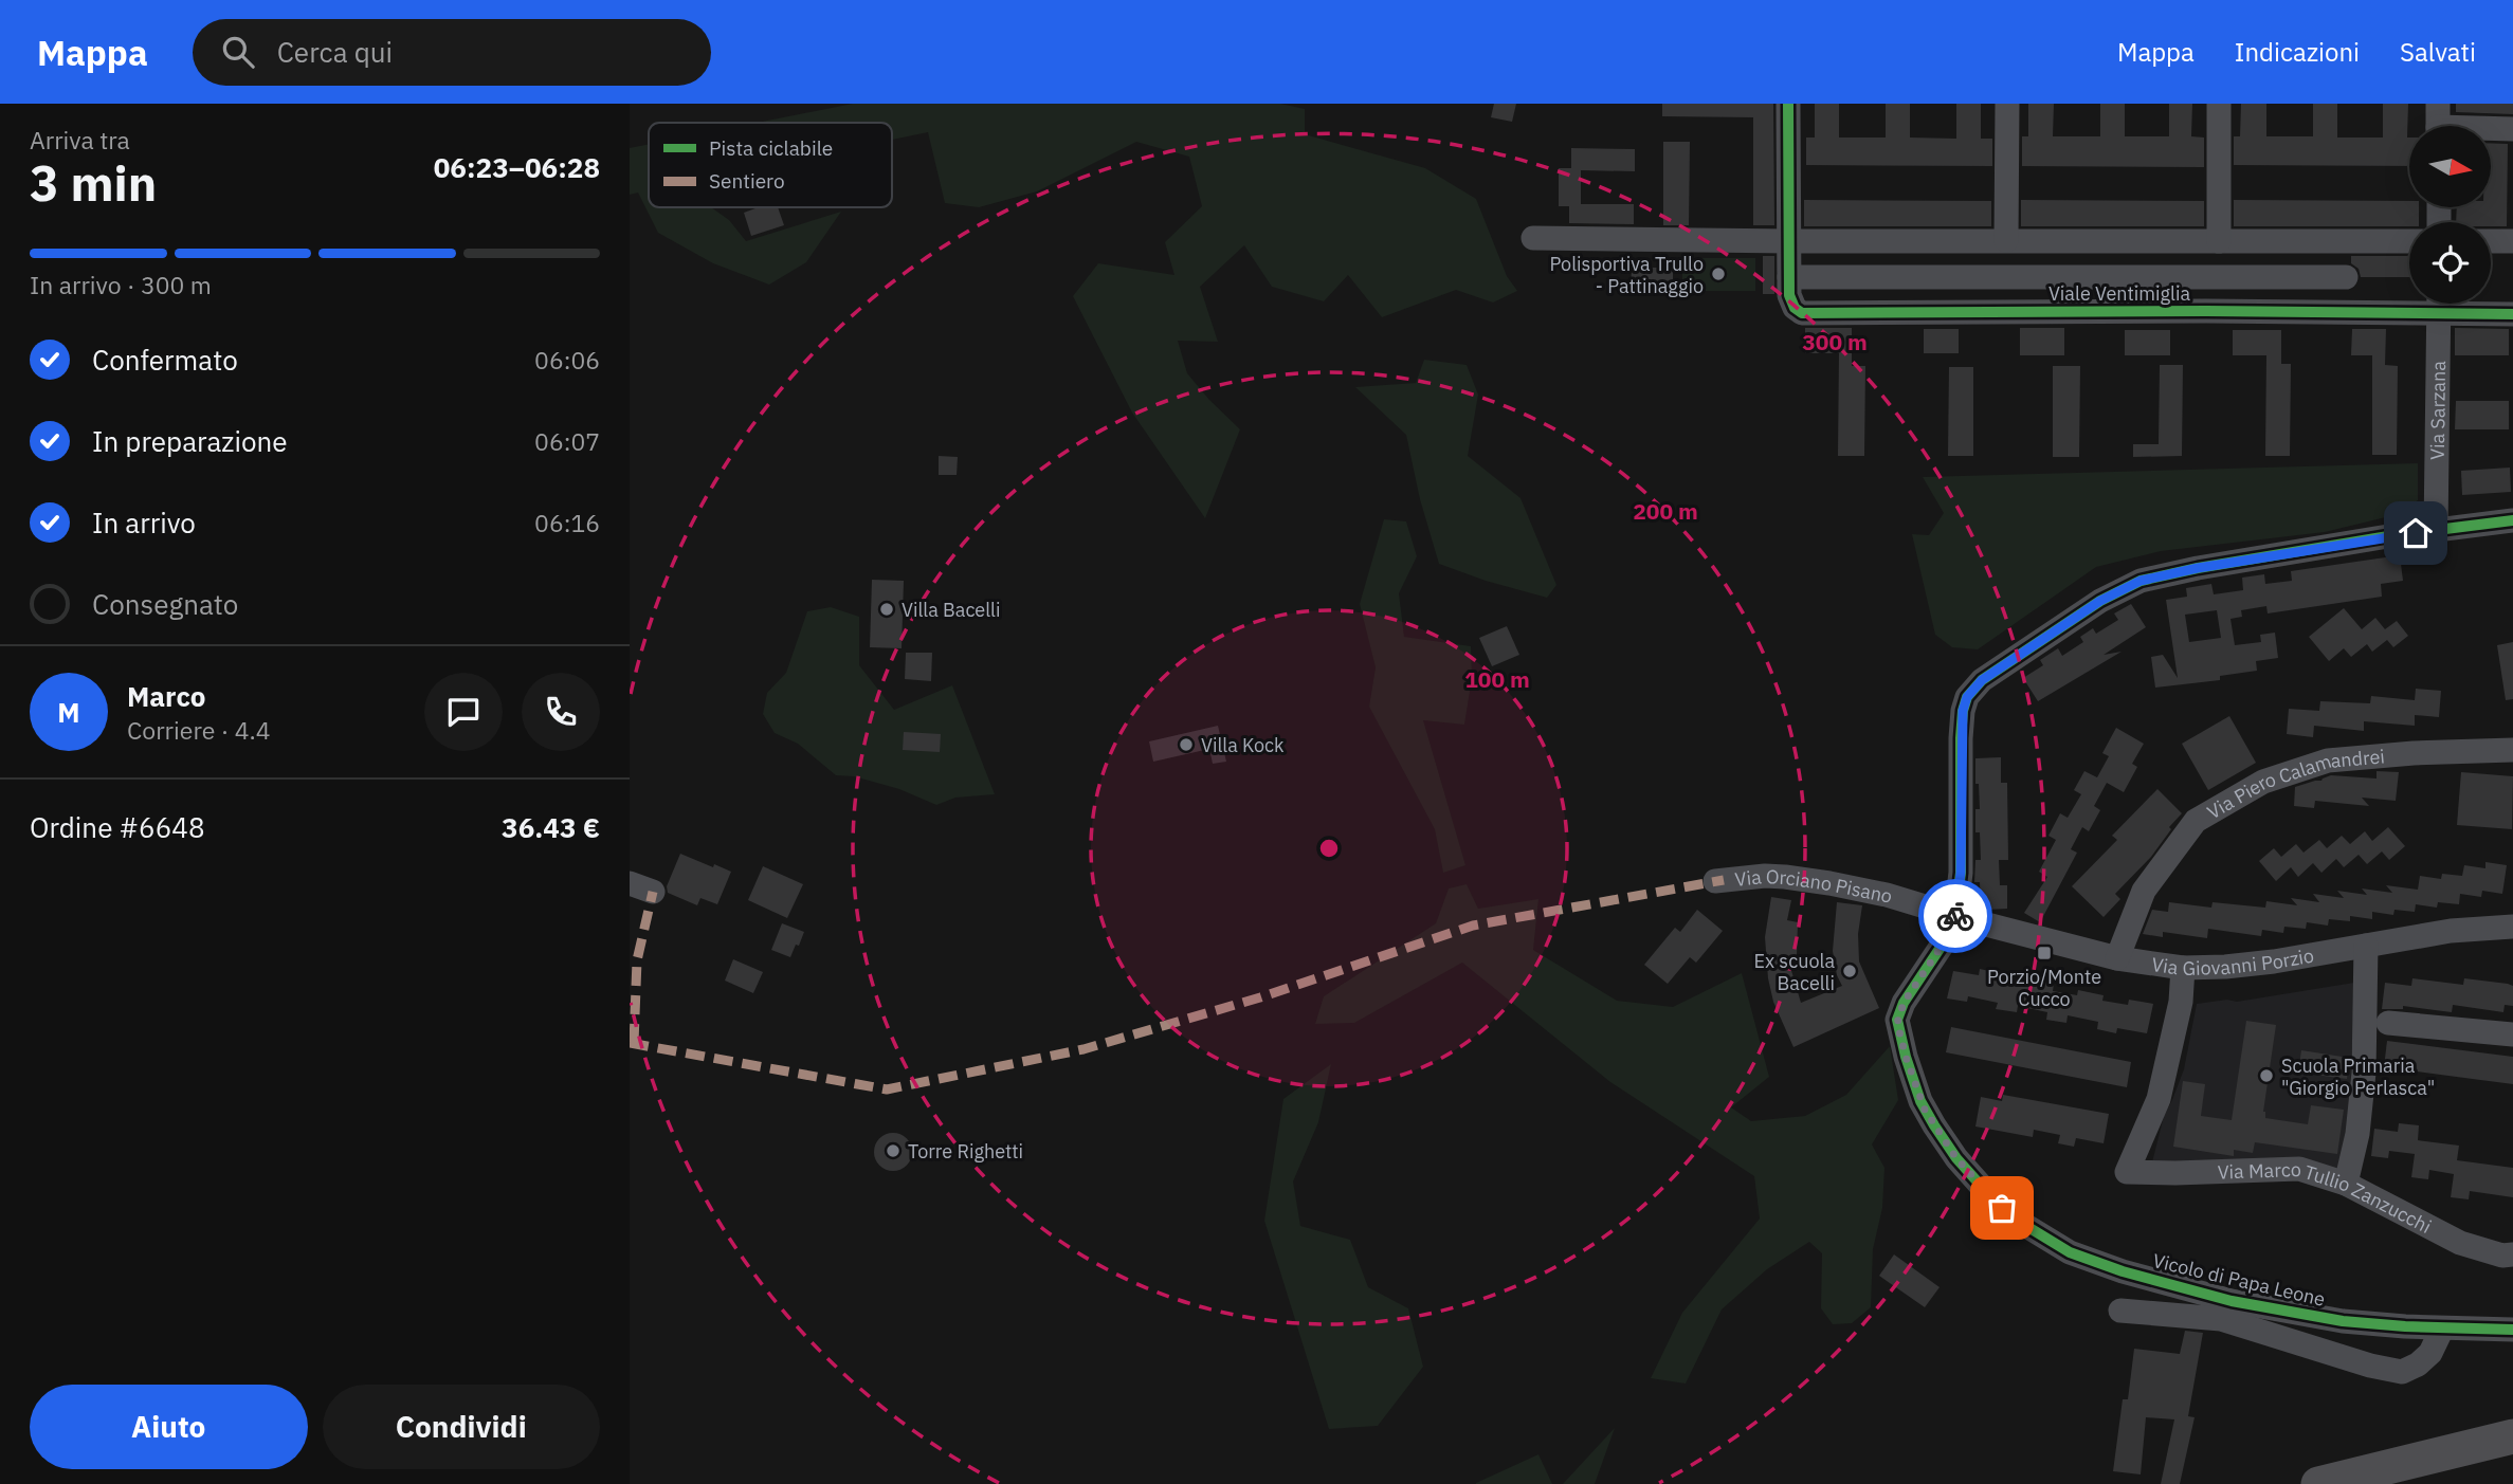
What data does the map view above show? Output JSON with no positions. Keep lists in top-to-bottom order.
{
  "streets": {
    "street": [
      "Viale Ventimiglia",
      "Via Sarzana",
      "Via Piero Calamandrei",
      "Via Orciano Pisano",
      "Via Giovanni Porzio",
      "Via Marco Tullio Zanzucchi",
      "Vicolo di Papa Leone"
    ]
  },
  "crossings": [
    ["Via Sarzana", "Vicolo di Papa Leone"],
    ["Via Piero Calamandrei", "Via Giovanni Porzio"],
    ["Via Orciano Pisano", "Via Giovanni Porzio"],
    ["Via Orciano Pisano", "Vicolo di Papa Leone"],
    ["Via Giovanni Porzio", "Via Marco Tullio Zanzucchi"],
    ["Via Giovanni Porzio", "Vicolo di Papa Leone"]
  ],
  "places": {
    "other": [
      "Polisportiva Trullo - Pattinaggio",
      "Villa Bacelli",
      "Villa Kock",
      "Ex scuola Bacelli",
      "Scuola Primaria \"Giorgio Perlasca\"",
      "Torre Righetti"
    ],
    "transit": ["Porzio/Monte Cucco"]
  },
  "legend": ["Pista ciclabile", "Sentiero"],
  "north": "right",
  "page": {
    "header": "Mappa",
    "search": "Cerca qui",
    "nav": ["Mappa", "Indicazioni", "Salvati"],
    "heading": ["3 min", "Arriva tra", "06:23–06:28"],
    "panel": [
      "Marco",
      "Corriere · 4.4",
      "Ordine #6648",
      "36.43 €"
    ],
    "bar": "In arrivo · 300 m",
    "list": [
      ["Confermato", "06:06"],
      ["In preparazione", "06:07"],
      ["In arrivo", "06:16"],
      "Consegnato"
    ],
    "round": "M",
    "buttons": ["Aiuto", "Condividi"]
  },
  "rings": ["300 m", "200 m", "100 m"]
}
